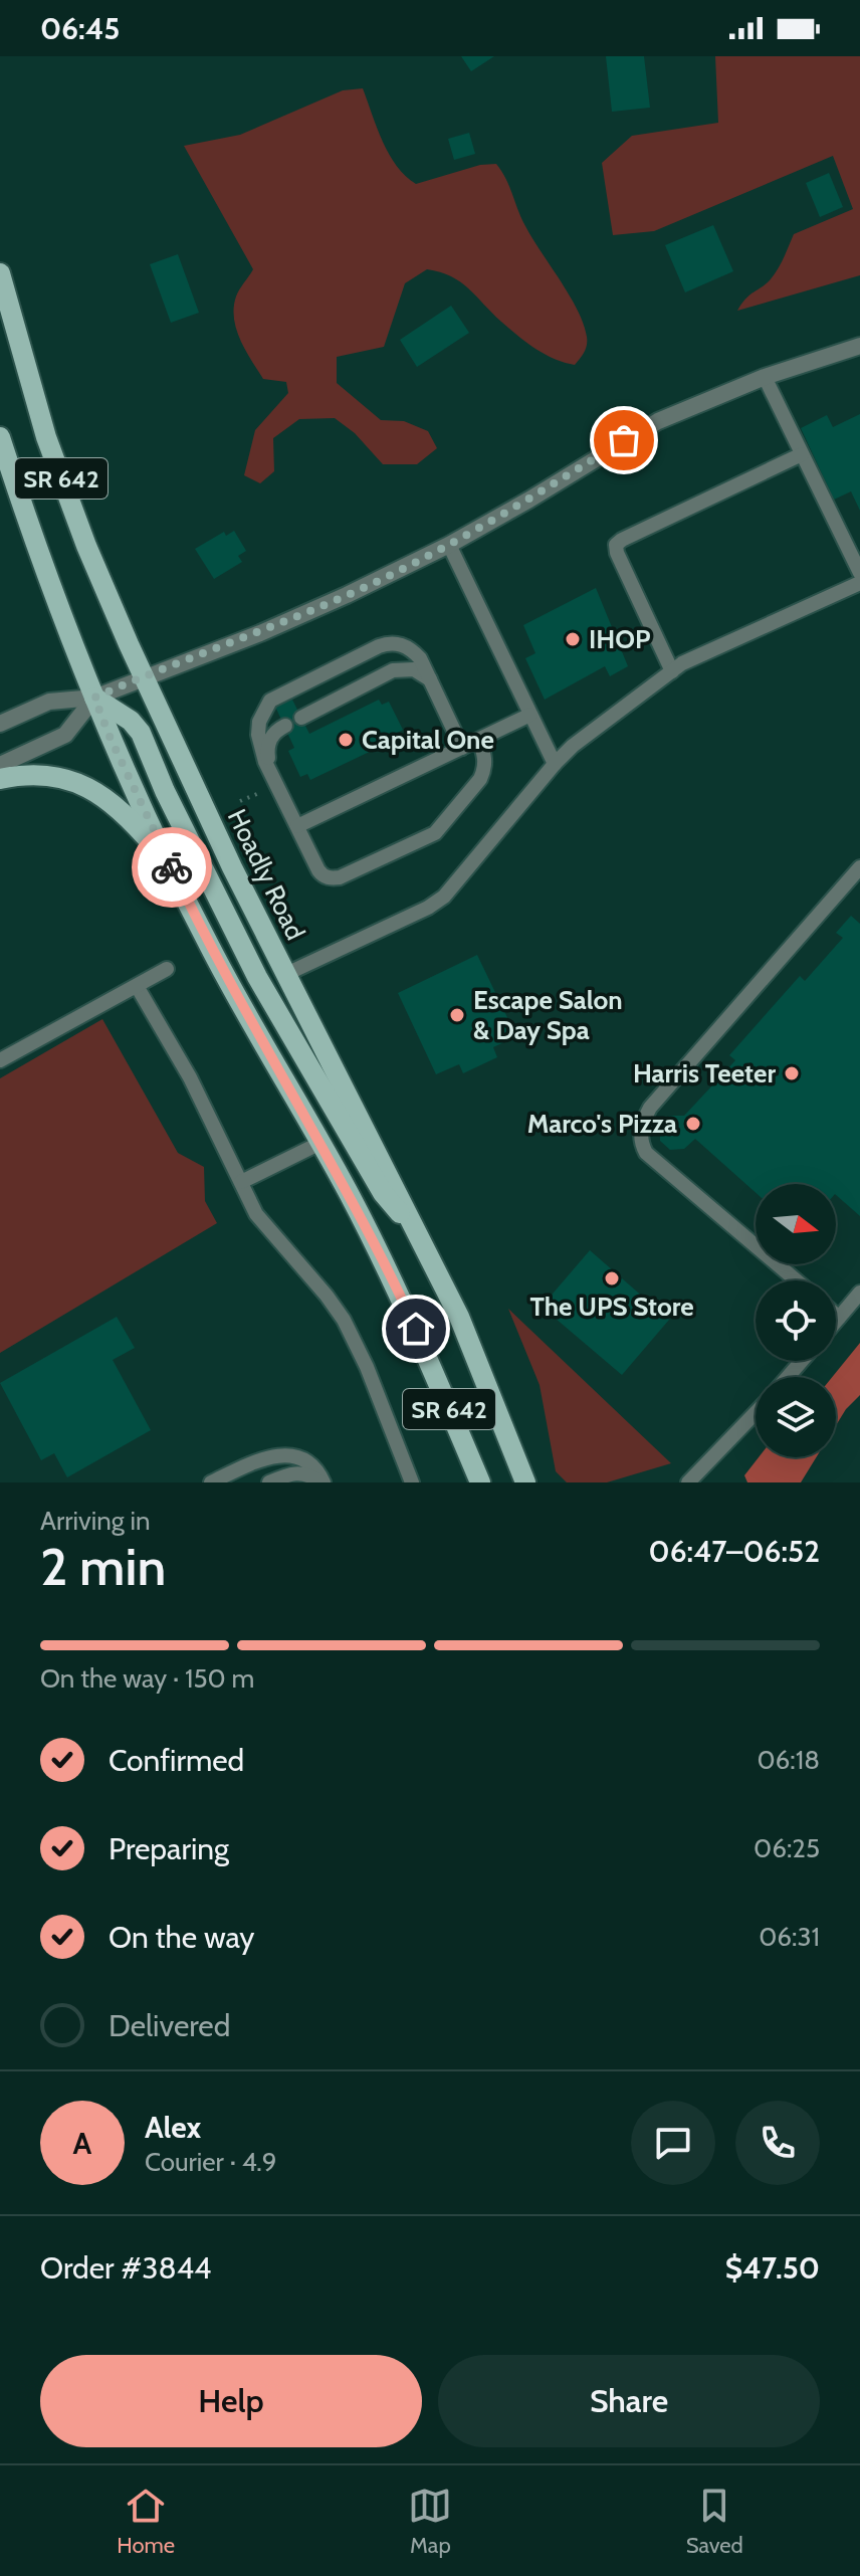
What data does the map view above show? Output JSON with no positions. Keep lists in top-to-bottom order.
{
  "streets": {
    "main road": ["SR 642", "Hoadly Road"]
  },
  "places": [
    "IHOP",
    "Capital One",
    "Escape Salon & Day Spa",
    "Harris Teeter",
    "Marco's Pizza",
    "The UPS Store"
  ],
  "north": "right",
  "page": {
    "status": "06:45",
    "heading": ["2 min", "Arriving in", "06:47–06:52"],
    "panel": [
      "Alex",
      "Courier · 4.9",
      "Order #3844",
      "$47.50"
    ],
    "bar": "On the way · 150 m",
    "list": [
      ["Confirmed", "06:18"],
      ["Preparing", "06:25"],
      ["On the way", "06:31"],
      "Delivered"
    ],
    "round": "A",
    "buttons": ["Help", "Share"],
    "tabs": ["Home", "Map", "Saved"]
  }
}
